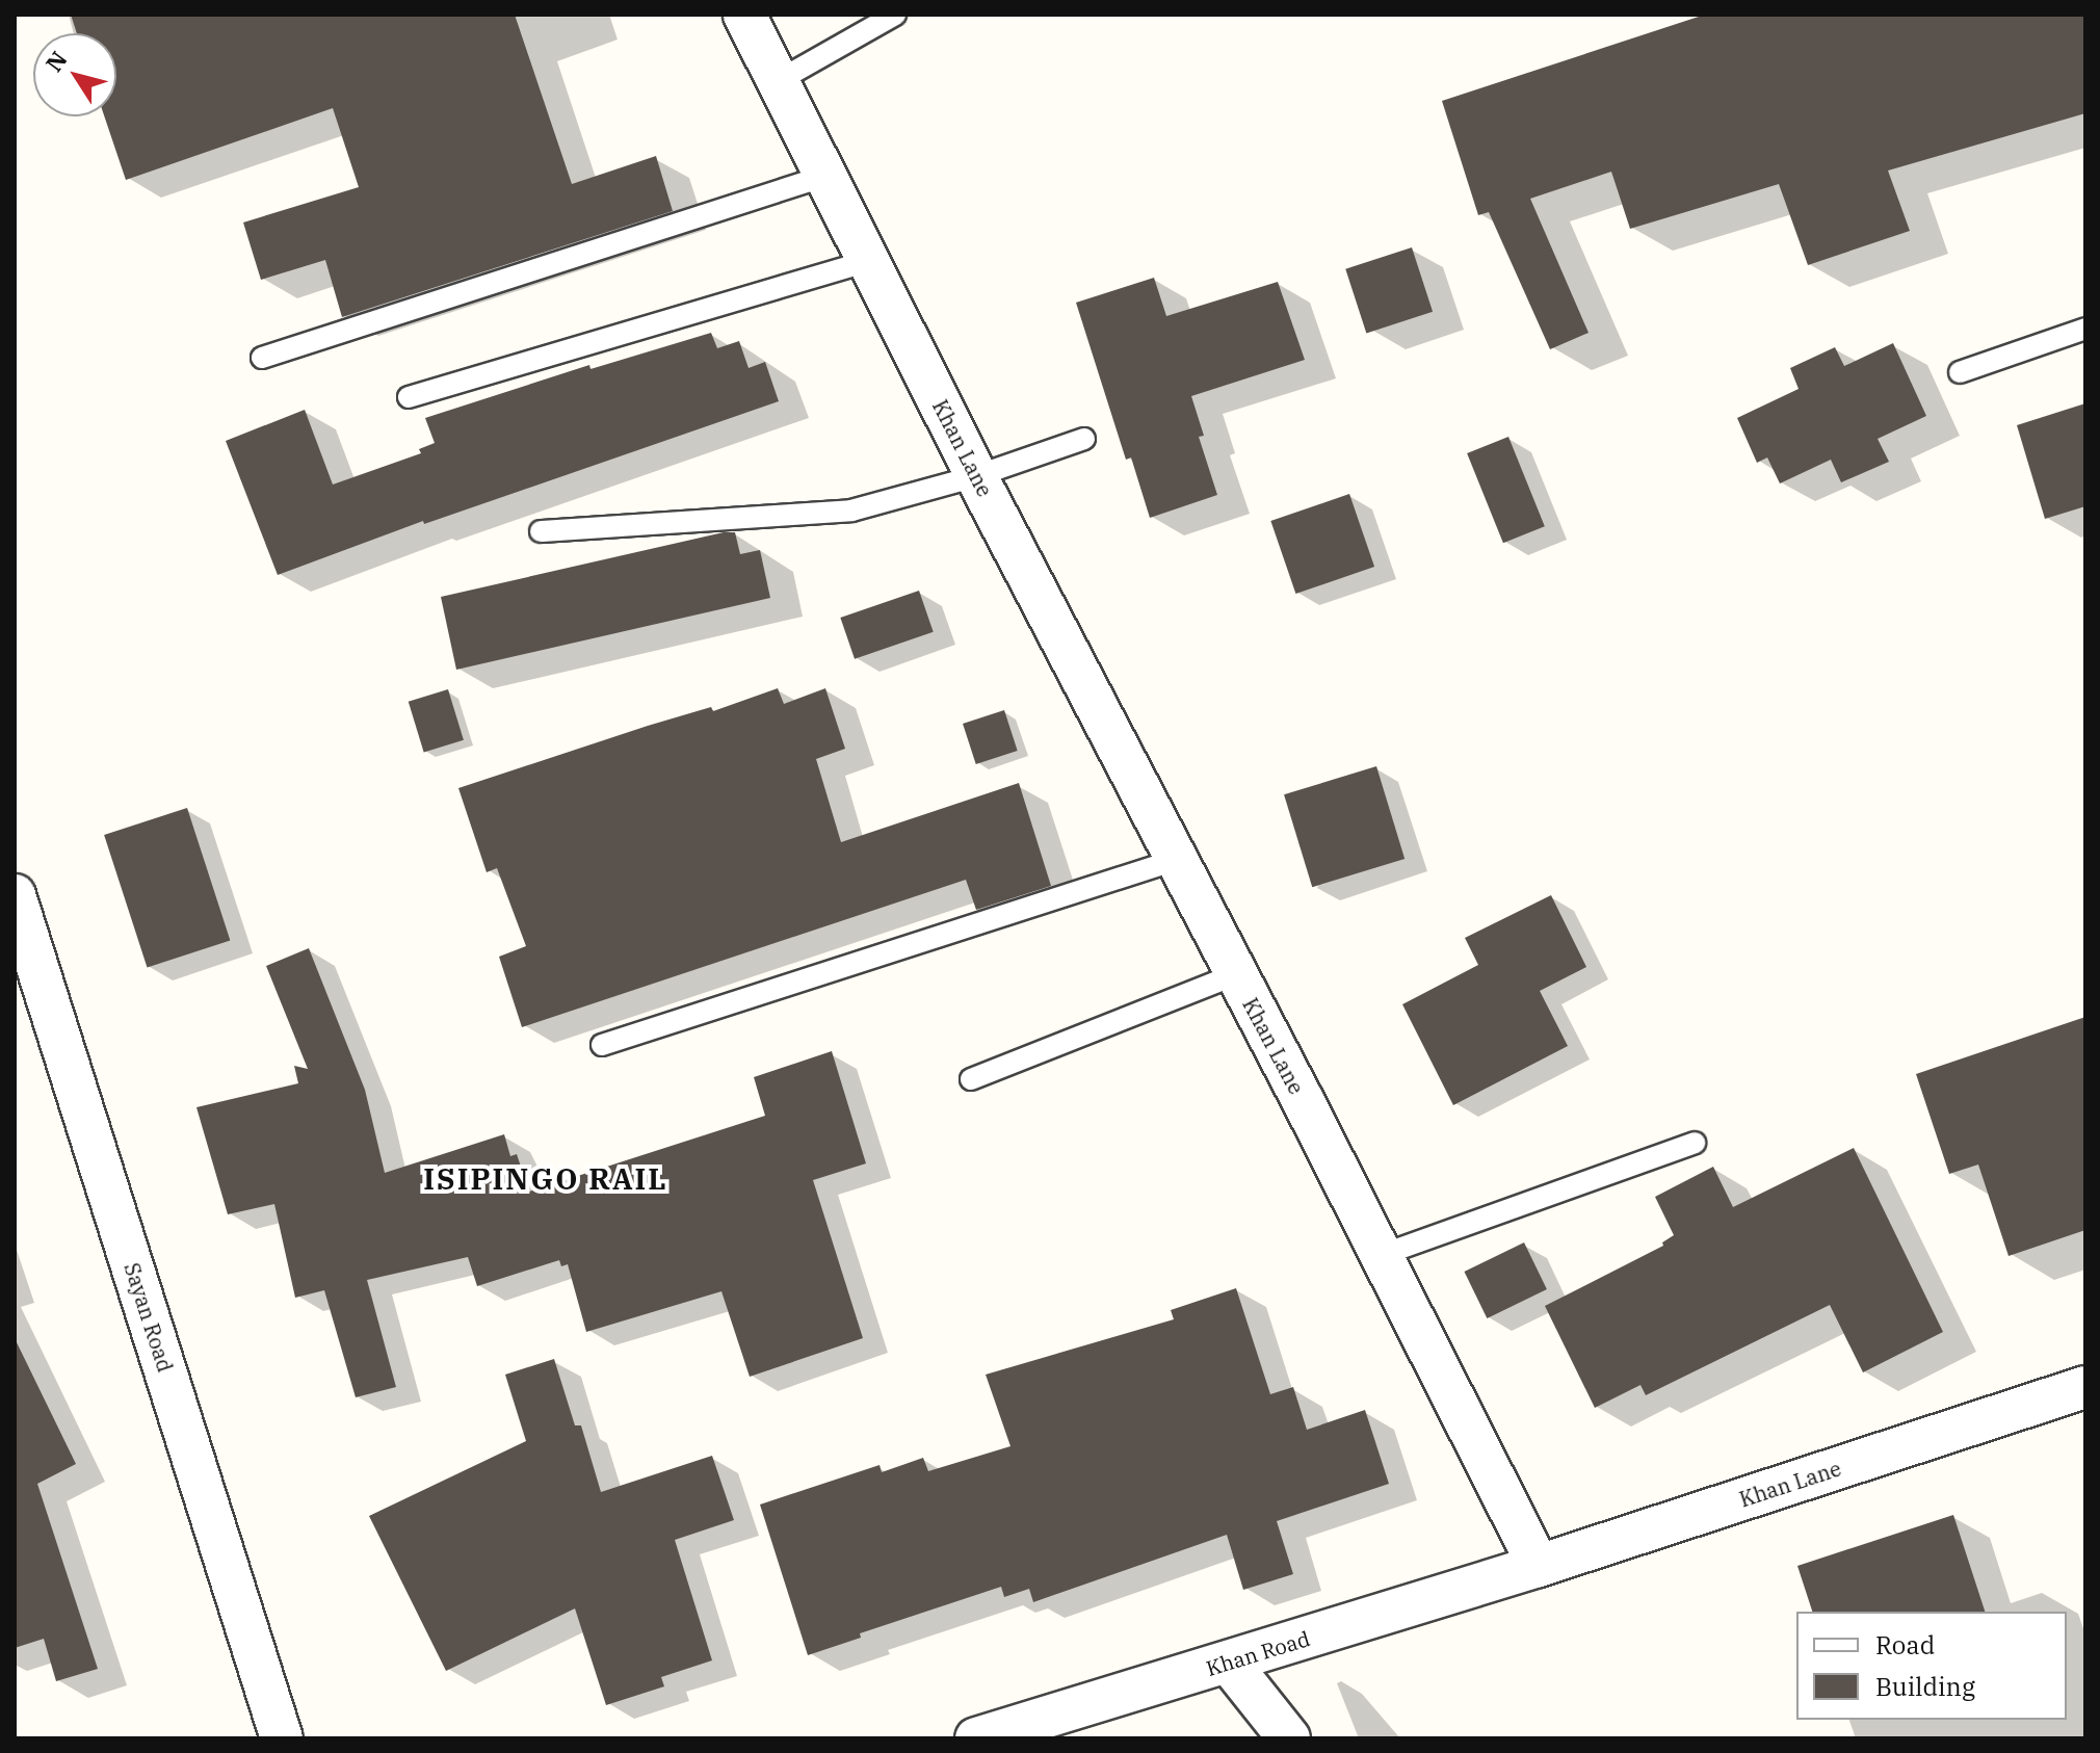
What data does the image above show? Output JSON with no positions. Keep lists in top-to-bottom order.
{
  "streets": {
    "street": ["Khan Lane", "Sayan Road", "Khan Road"]
  },
  "crossings": [
    ["Khan Lane", "Khan Road"]
  ],
  "districts": ["ISIPINGO RAIL"],
  "legend": ["Road", "Building"],
  "north": "top left"
}
